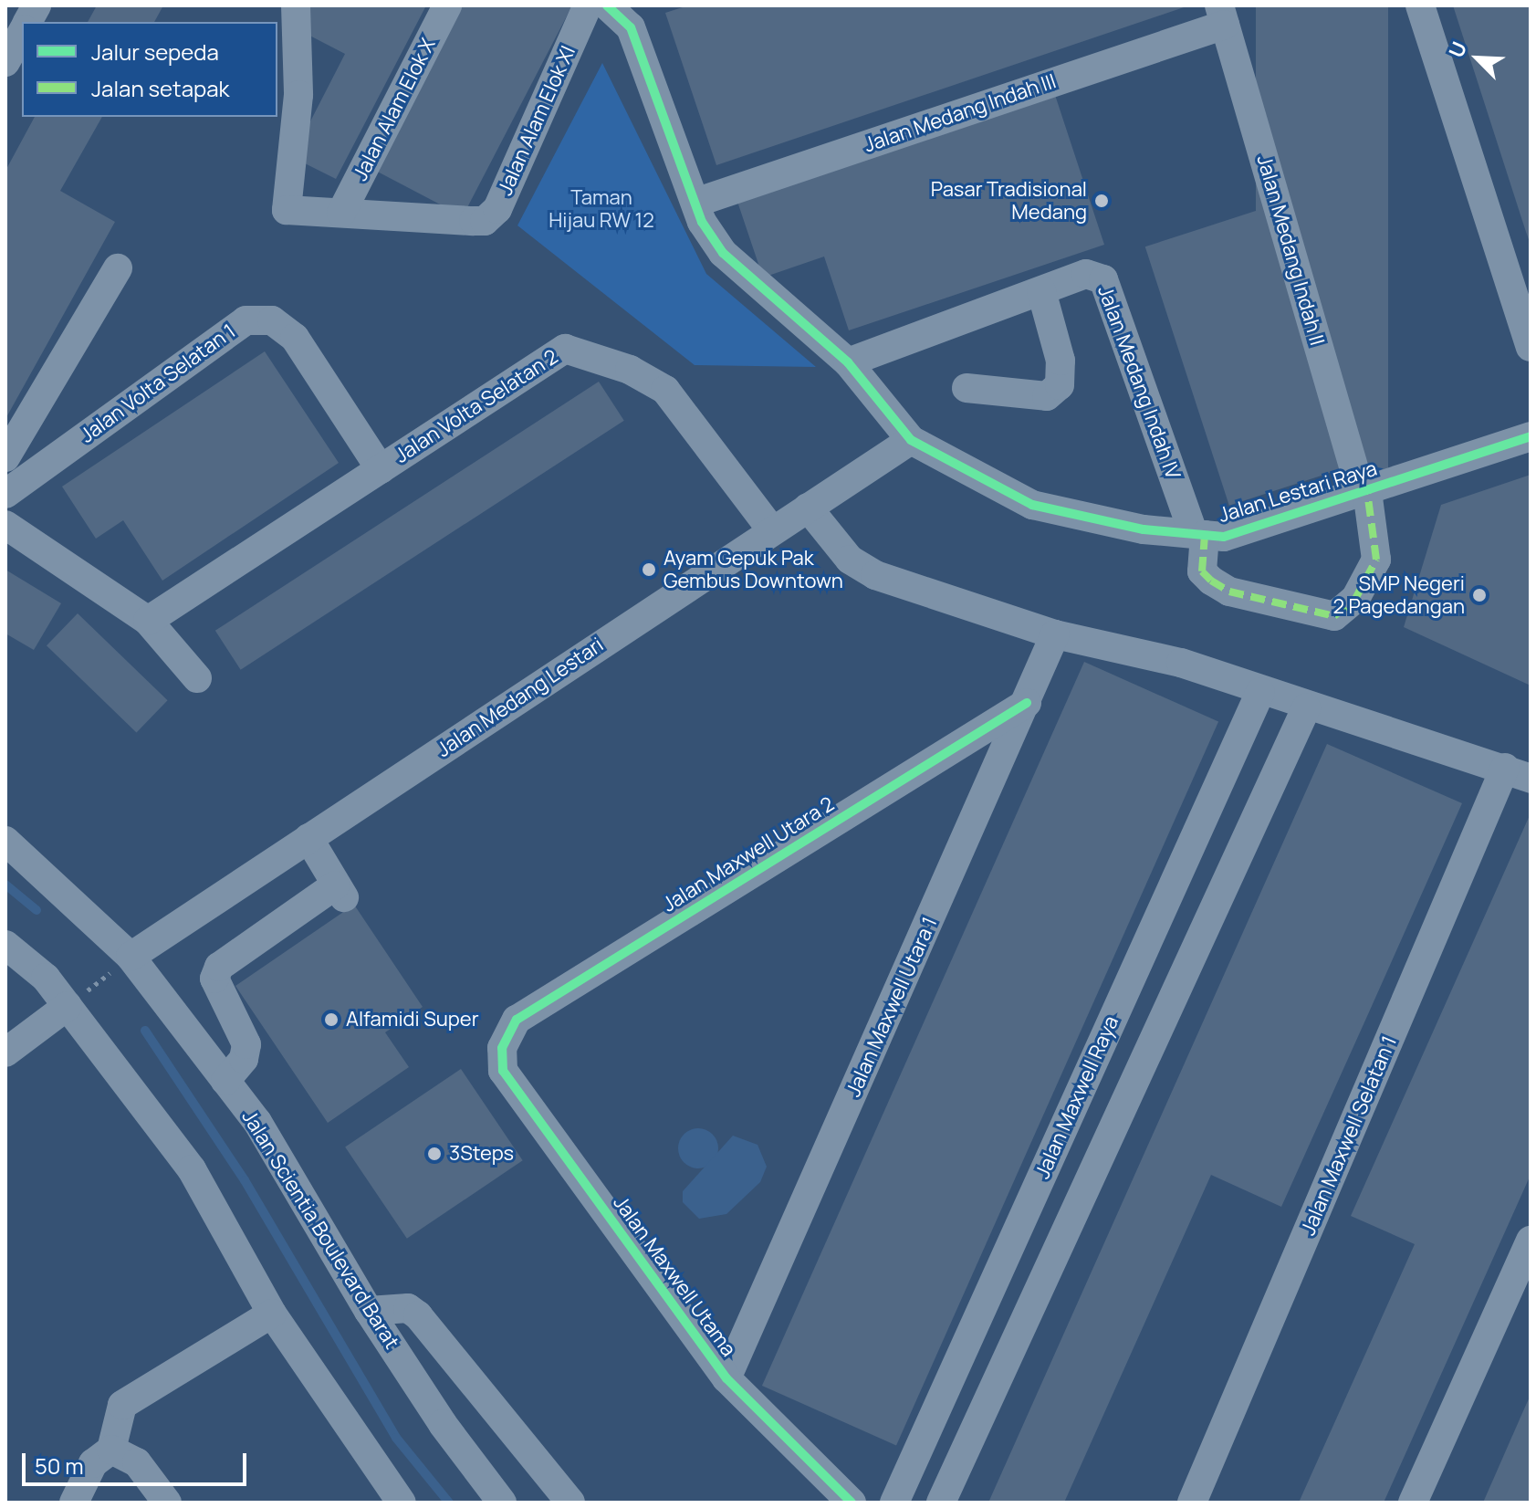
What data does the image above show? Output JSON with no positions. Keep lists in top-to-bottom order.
{
  "streets": {
    "street": [
      "Jalan Alam Elok X",
      "Jalan Medang Indah III",
      "Jalan Alam Elok XI",
      "Jalan Medang Indah II",
      "Jalan Medang Indah IV",
      "Jalan Volta Selatan 1",
      "Jalan Volta Selatan 2",
      "Jalan Lestari Raya",
      "Jalan Medang Lestari",
      "Jalan Maxwell Utara 2",
      "Jalan Maxwell Utara 1",
      "Jalan Maxwell Raya",
      "Jalan Maxwell Selatan 1",
      "Jalan Scientia Boulevard Barat",
      "Jalan Maxwell Utama"
    ]
  },
  "crossings": [
    ["Jalan Alam Elok X", "Jalan Alam Elok XI"],
    ["Jalan Medang Indah III", "Jalan Medang Indah II"],
    ["Jalan Medang Indah II", "Jalan Medang Indah IV"],
    ["Jalan Medang Indah II", "Jalan Lestari Raya"],
    ["Jalan Medang Indah IV", "Jalan Lestari Raya"],
    ["Jalan Volta Selatan 1", "Jalan Volta Selatan 2"],
    ["Jalan Volta Selatan 2", "Jalan Medang Lestari"],
    ["Jalan Lestari Raya", "Jalan Medang Lestari"],
    ["Jalan Medang Lestari", "Jalan Scientia Boulevard Barat"],
    ["Jalan Maxwell Utara 2", "Jalan Maxwell Utara 1"],
    ["Jalan Maxwell Utara 2", "Jalan Maxwell Utama"],
    ["Jalan Maxwell Utara 1", "Jalan Maxwell Utama"]
  ],
  "parks": ["Taman Hijau RW 12"],
  "places": [
    "Pasar Tradisional Medang",
    "Ayam Gepuk Pak Gembus Downtown",
    "SMP Negeri 2 Pagedangan",
    "Alfamidi Super",
    "3Steps"
  ],
  "legend": ["Jalur sepeda", "Jalan setapak"],
  "scale_bar": "50 m",
  "north": "top left"
}
